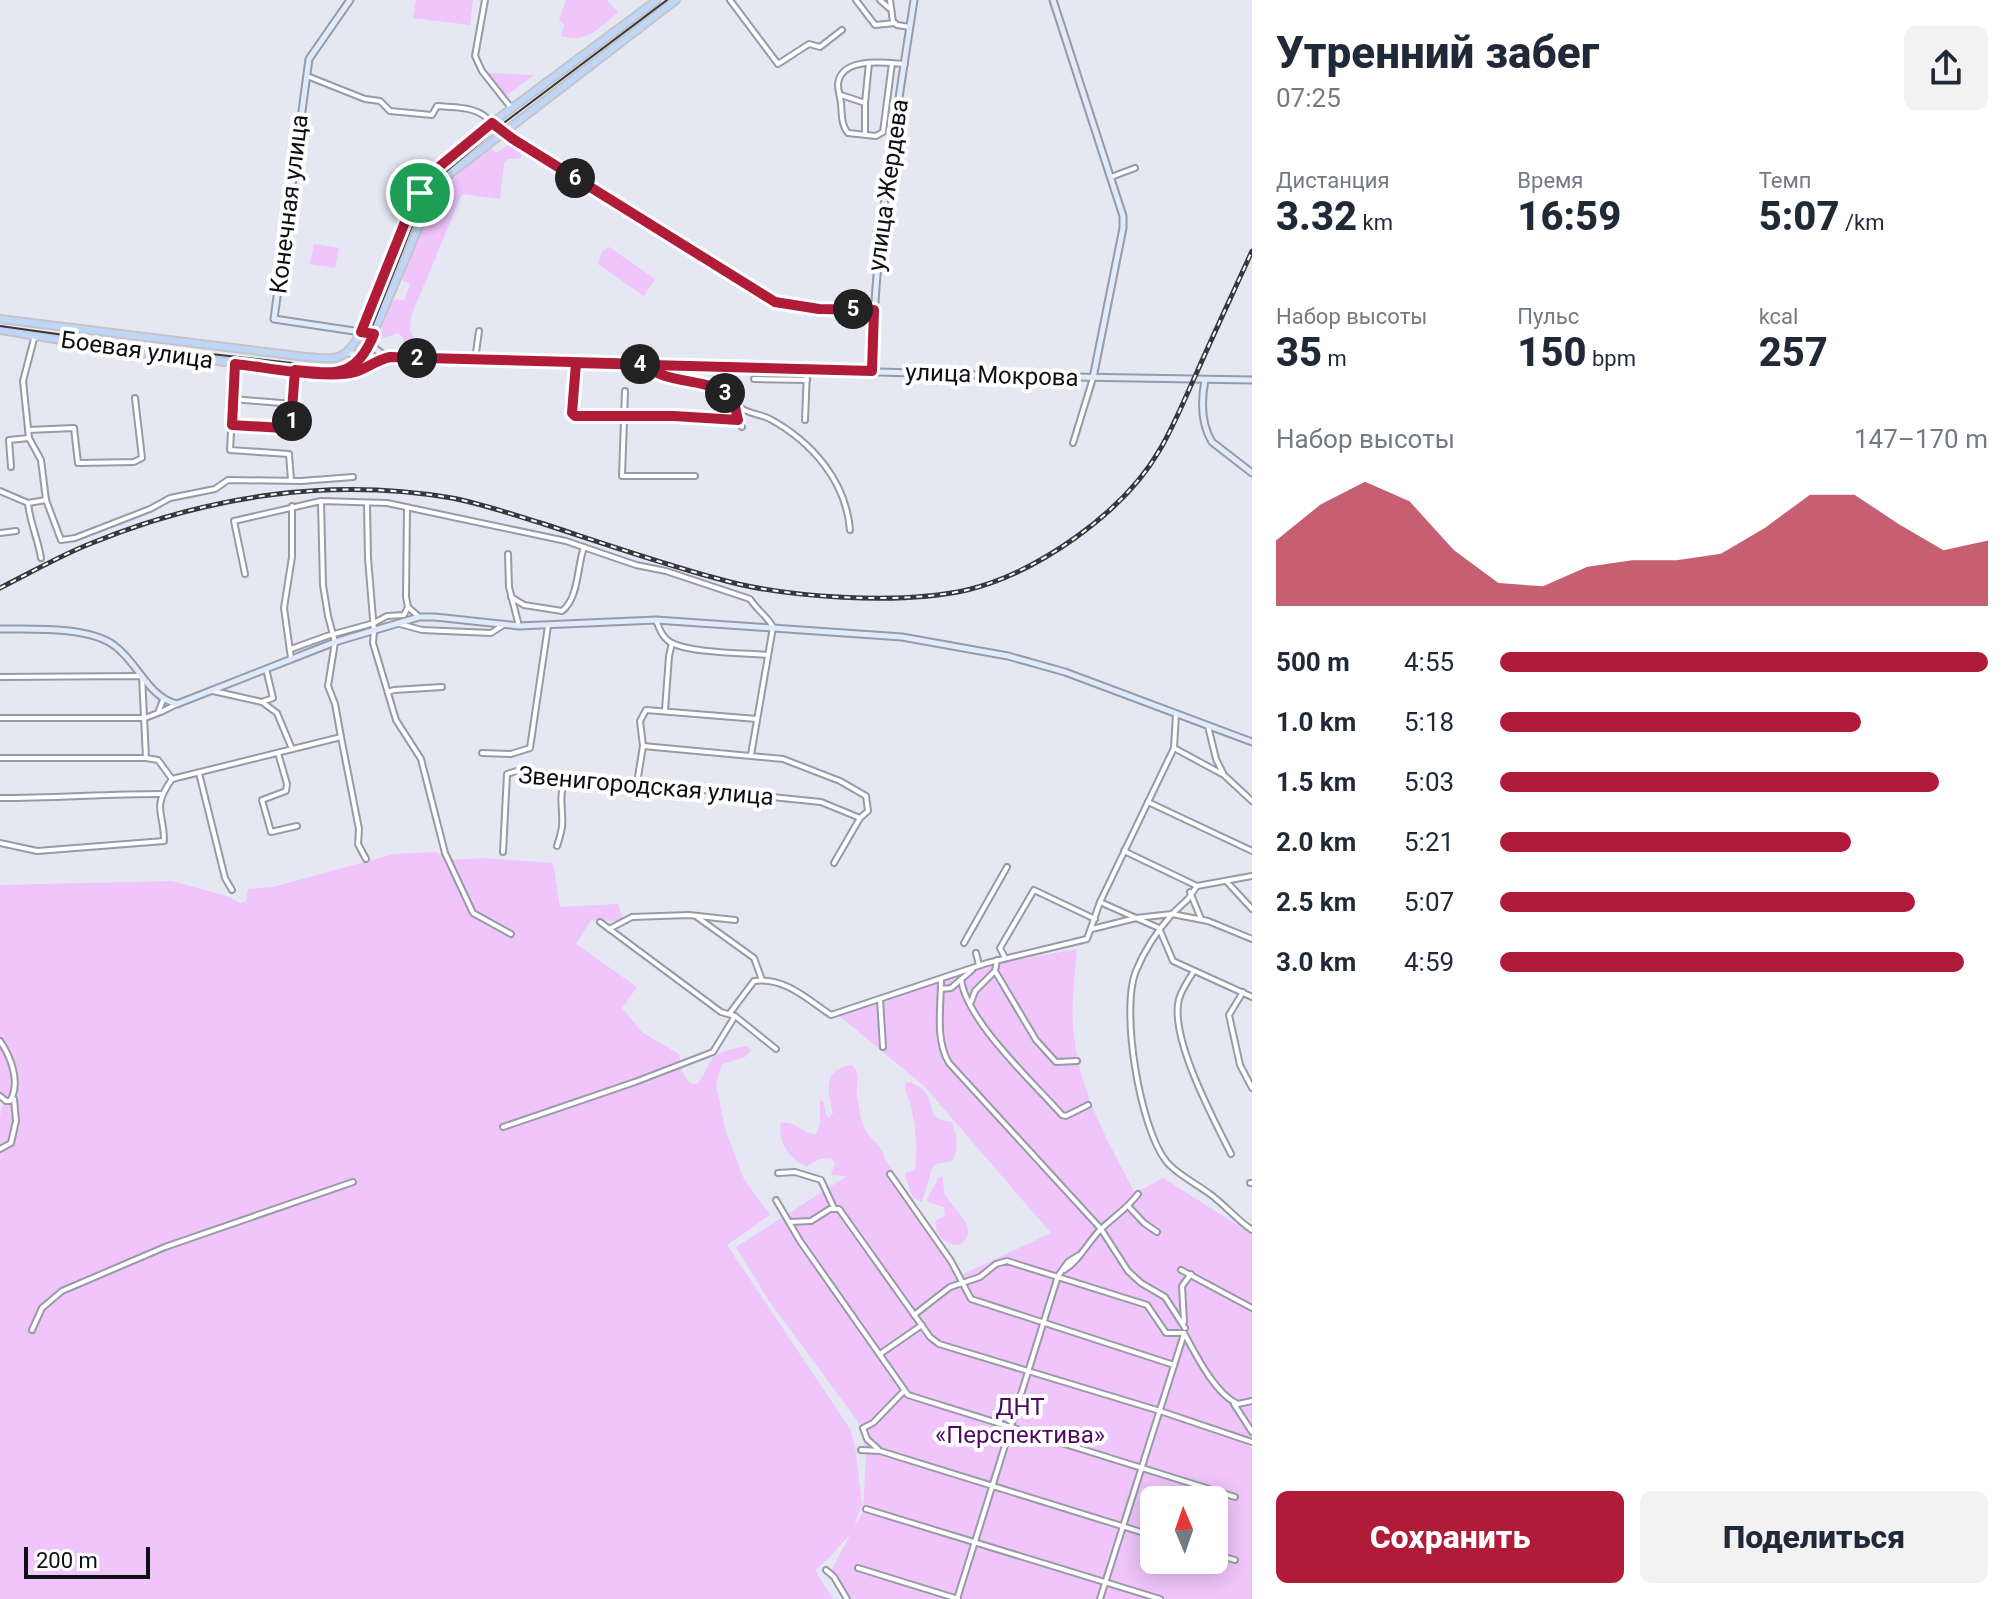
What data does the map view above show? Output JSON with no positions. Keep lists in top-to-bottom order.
{
  "streets": {
    "main road": [
      "улица Жердева",
      "Конечная улица",
      "Боевая улица",
      "улица Мокрова"
    ],
    "street": ["Звенигородская улица"]
  },
  "crossings": [
    ["улица Жердева", "улица Мокрова"],
    ["Боевая улица", "улица Мокрова"]
  ],
  "parks": ["ДНТ «Перспектива»"],
  "scale_bar": "200 m",
  "north": "top",
  "page": {
    "heading": ["Утренний забег", "07:25"],
    "stats": [
      ["Дистанция", "3.32 km"],
      ["Время", "16:59"],
      ["Темп", "5:07 /km"],
      ["Набор высоты", "35 m"],
      ["Пульс", "150 bpm"],
      ["kcal", "257"]
    ],
    "pins": [
      "6",
      "5",
      "2",
      "4",
      "3",
      "1"
    ],
    "chart": ["Набор высоты", "147–170 m"],
    "list": [
      {
        "name": "500 m",
        "note": "4:55"
      },
      {
        "name": "1.0 km",
        "note": "5:18"
      },
      {
        "name": "1.5 km",
        "note": "5:03"
      },
      {
        "name": "2.0 km",
        "note": "5:21"
      },
      {
        "name": "2.5 km",
        "note": "5:07"
      },
      {
        "name": "3.0 km",
        "note": "4:59"
      }
    ],
    "buttons": ["Сохранить", "Поделиться"],
    "scale": "200 m"
  }
}
